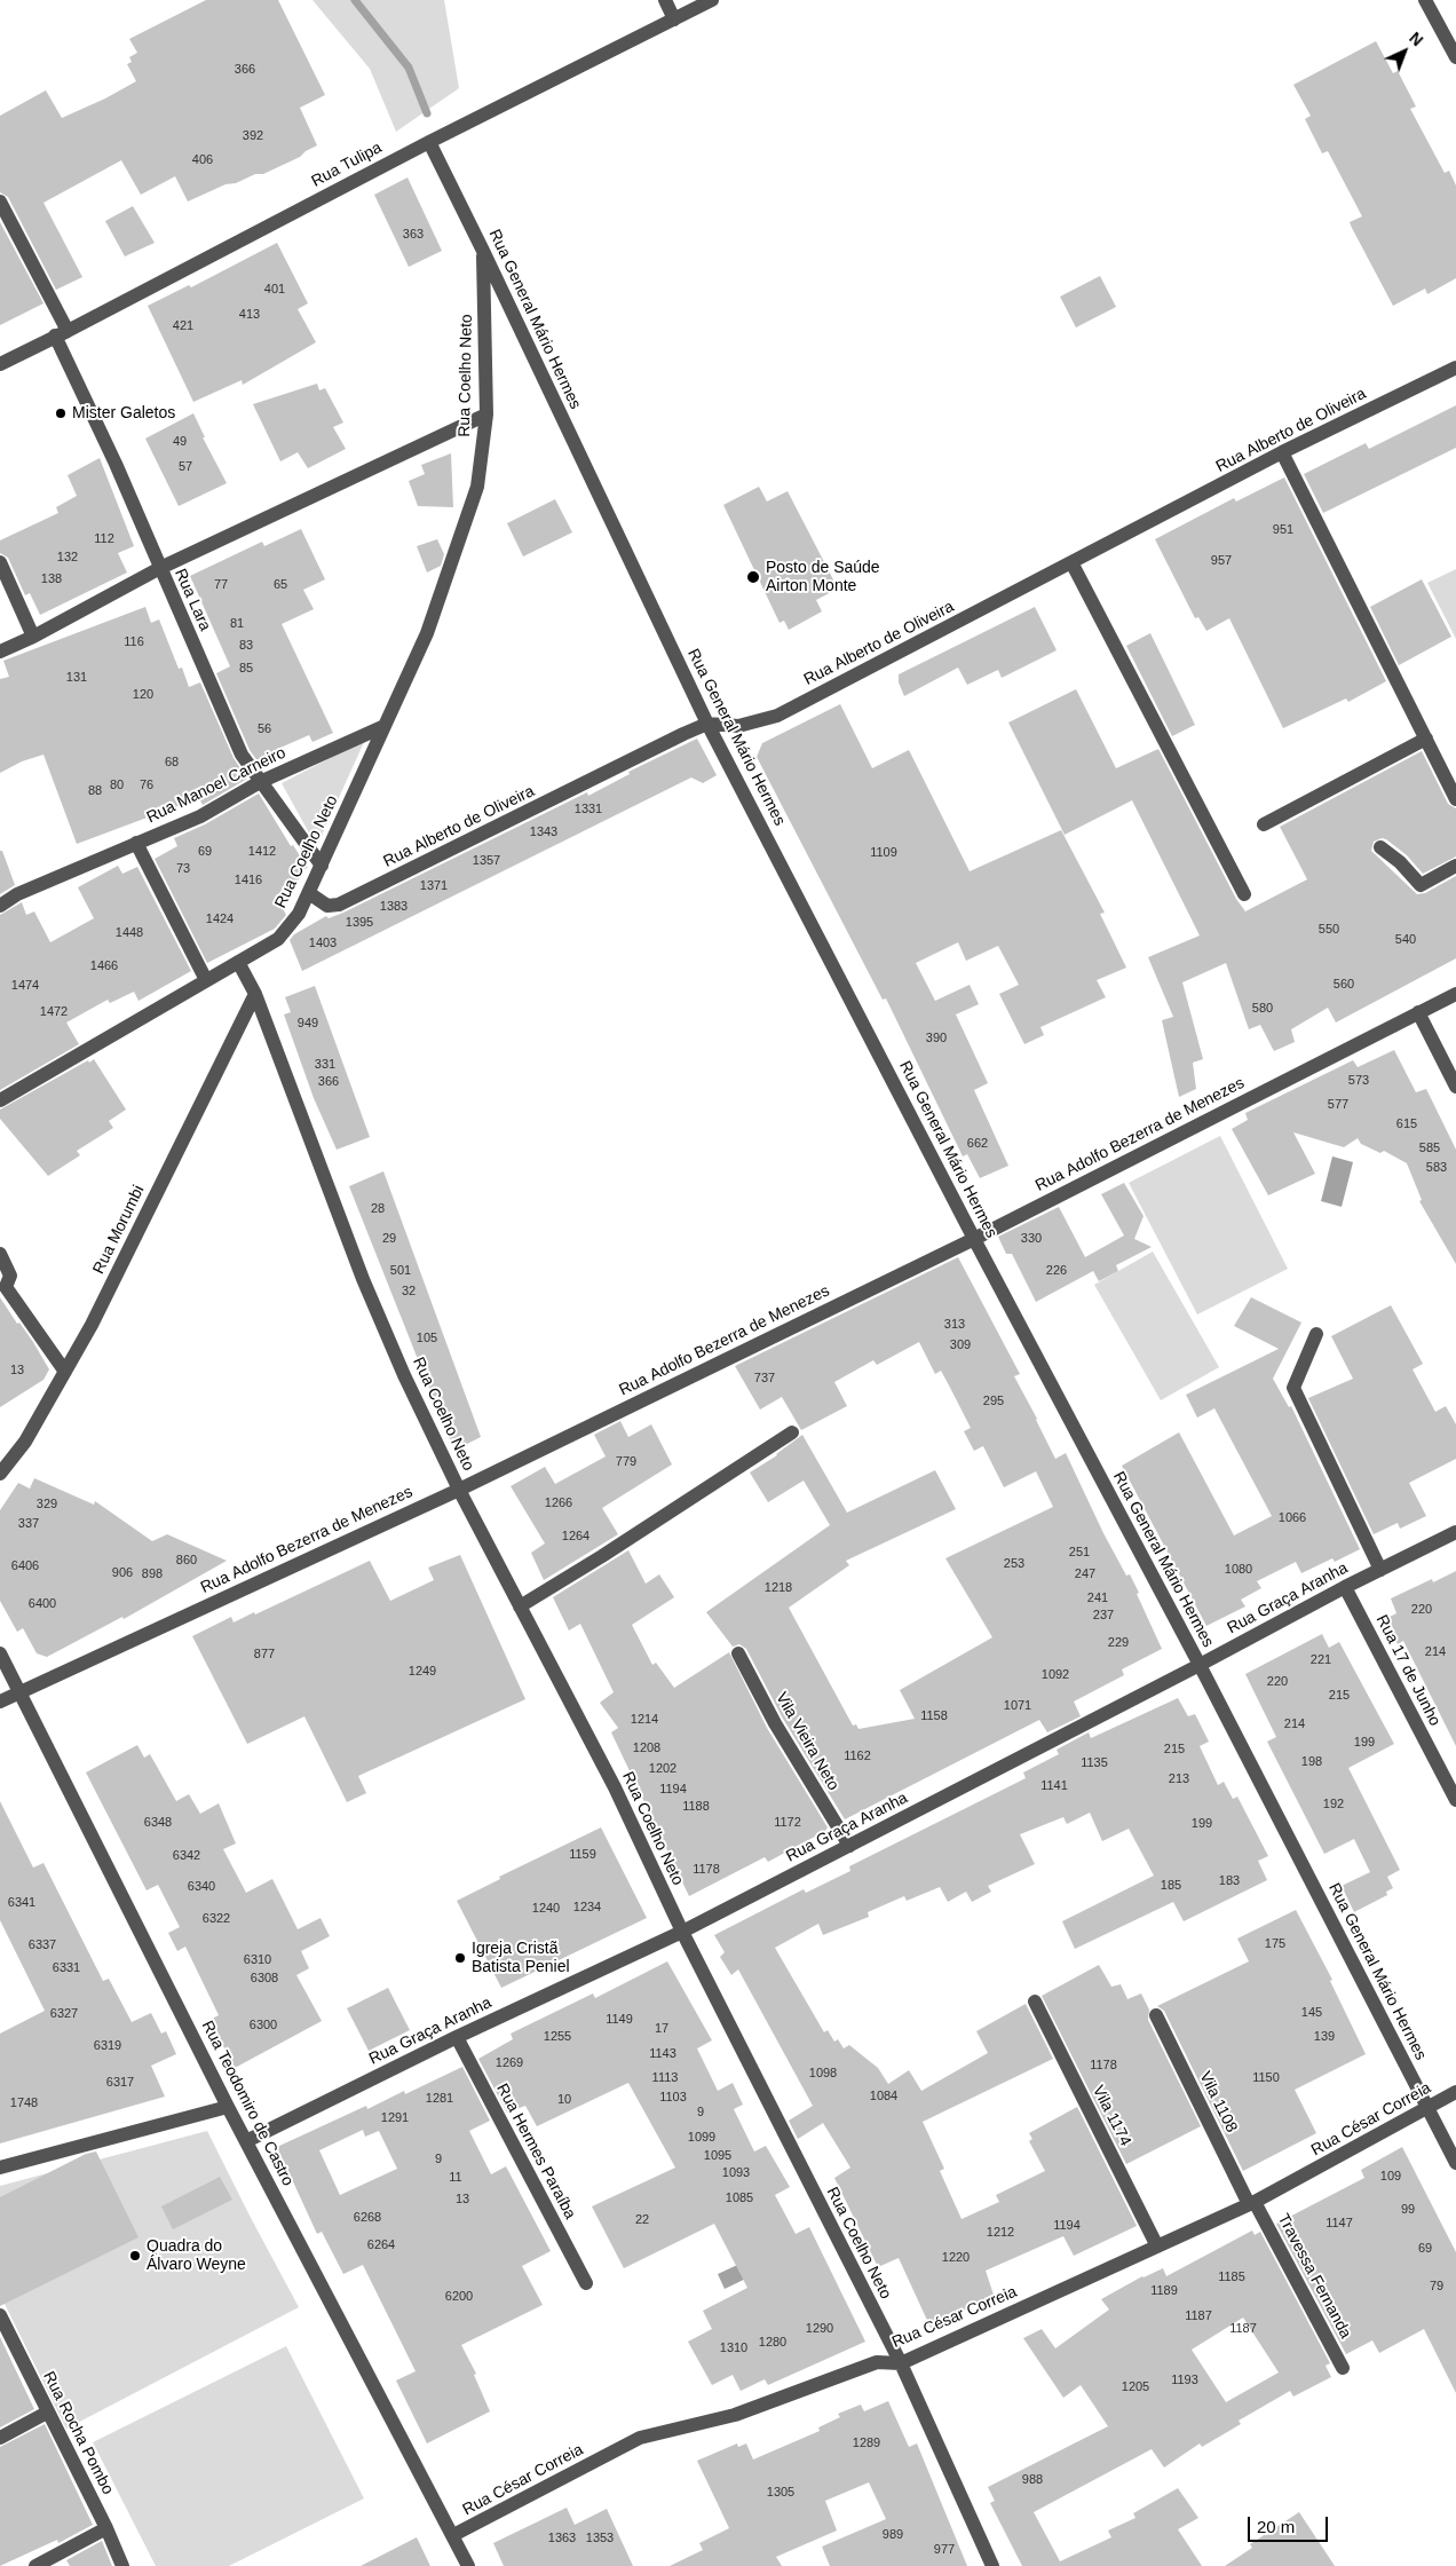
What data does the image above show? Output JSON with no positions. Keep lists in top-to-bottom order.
{
  "streets": {
    "street": [
      "Rua Tulipa",
      "Rua General Mário Hermes",
      "Rua Coelho Neto",
      "Rua Alberto de Oliveira",
      "Rua Lara",
      "Rua Manoel Carneiro",
      "Rua Adolfo Bezerra de Menezes",
      "Rua Morumbi",
      "Rua Graça Aranha",
      "Rua 17 de Junho",
      "Vila Vieira Neto",
      "Vila 1108",
      "Rua Teodomiro de Castro",
      "Vila 1174",
      "Rua César Correia",
      "Rua Hermes Paraíba",
      "Travessa Fernanda",
      "Rua Rocha Pombo"
    ]
  },
  "crossings": [
    ["Rua Tulipa", "Rua General Mário Hermes"],
    ["Rua Tulipa", "Rua Lara"],
    ["Rua General Mário Hermes", "Rua Coelho Neto"],
    ["Rua General Mário Hermes", "Rua Alberto de Oliveira"],
    ["Rua General Mário Hermes", "Rua Adolfo Bezerra de Menezes"],
    ["Rua General Mário Hermes", "Rua Graça Aranha"],
    ["Rua General Mário Hermes", "Rua César Correia"],
    ["Rua Coelho Neto", "Rua Alberto de Oliveira"],
    ["Rua Coelho Neto", "Rua Lara"],
    ["Rua Coelho Neto", "Rua Manoel Carneiro"],
    ["Rua Coelho Neto", "Rua Adolfo Bezerra de Menezes"],
    ["Rua Coelho Neto", "Rua Morumbi"],
    ["Rua Coelho Neto", "Rua Graça Aranha"],
    ["Rua Coelho Neto", "Rua César Correia"],
    ["Rua Lara", "Rua Manoel Carneiro"],
    ["Rua Adolfo Bezerra de Menezes", "Rua Teodomiro de Castro"],
    ["Rua Graça Aranha", "Rua 17 de Junho"],
    ["Rua Graça Aranha", "Vila Vieira Neto"],
    ["Rua Graça Aranha", "Rua Teodomiro de Castro"],
    ["Rua Graça Aranha", "Rua Hermes Paraíba"],
    ["Vila 1108", "Rua César Correia"],
    ["Vila 1108", "Travessa Fernanda"],
    ["Rua Teodomiro de Castro", "Rua César Correia"],
    ["Vila 1174", "Rua César Correia"],
    ["Rua César Correia", "Travessa Fernanda"]
  ],
  "places": [
    "Mister Galetos",
    "Posto de Saúde Airton Monte",
    "Igreja Cristã Batista Peniel",
    "Quadra do Álvaro Weyne"
  ],
  "house_numbers": [
    "366",
    "392",
    "406",
    "363",
    "401",
    "413",
    "421",
    "49",
    "57",
    "951",
    "112",
    "132",
    "957",
    "138",
    "77",
    "65",
    "81",
    "116",
    "83",
    "85",
    "131",
    "120",
    "56",
    "68",
    "80",
    "76",
    "88",
    "1331",
    "1343",
    "69",
    "1412",
    "1109",
    "1357",
    "73",
    "1416",
    "1371",
    "1383",
    "1424",
    "1395",
    "550",
    "1448",
    "540",
    "1403",
    "1466",
    "560",
    "1474",
    "580",
    "1472",
    "949",
    "390",
    "331",
    "573",
    "366",
    "577",
    "615",
    "662",
    "585",
    "583",
    "28",
    "29",
    "330",
    "501",
    "226",
    "32",
    "313",
    "105",
    "309",
    "13",
    "737",
    "295",
    "779",
    "1266",
    "329",
    "1066",
    "337",
    "1264",
    "251",
    "860",
    "253",
    "6406",
    "1080",
    "906",
    "898",
    "247",
    "1218",
    "241",
    "6400",
    "220",
    "237",
    "229",
    "214",
    "877",
    "221",
    "1249",
    "1092",
    "220",
    "215",
    "1071",
    "1158",
    "1214",
    "214",
    "199",
    "1208",
    "215",
    "1162",
    "198",
    "1135",
    "1202",
    "213",
    "1141",
    "1194",
    "192",
    "1188",
    "6348",
    "1172",
    "199",
    "1159",
    "6342",
    "1178",
    "183",
    "185",
    "6340",
    "6341",
    "1234",
    "1240",
    "6322",
    "175",
    "6337",
    "6310",
    "6331",
    "6308",
    "145",
    "6327",
    "1149",
    "6300",
    "17",
    "1255",
    "139",
    "6319",
    "1143",
    "1269",
    "1178",
    "1098",
    "1113",
    "1150",
    "6317",
    "1084",
    "1103",
    "1281",
    "10",
    "1748",
    "9",
    "1291",
    "1099",
    "1095",
    "9",
    "1093",
    "109",
    "11",
    "1085",
    "13",
    "99",
    "6268",
    "22",
    "1147",
    "1194",
    "1212",
    "6264",
    "69",
    "1220",
    "1185",
    "79",
    "1189",
    "6200",
    "1187",
    "1290",
    "1187",
    "1280",
    "1310",
    "1193",
    "1205",
    "1289",
    "988",
    "1305",
    "989",
    "1363",
    "1353",
    "977"
  ],
  "scale_bar": "20 m",
  "north": "top right"
}
